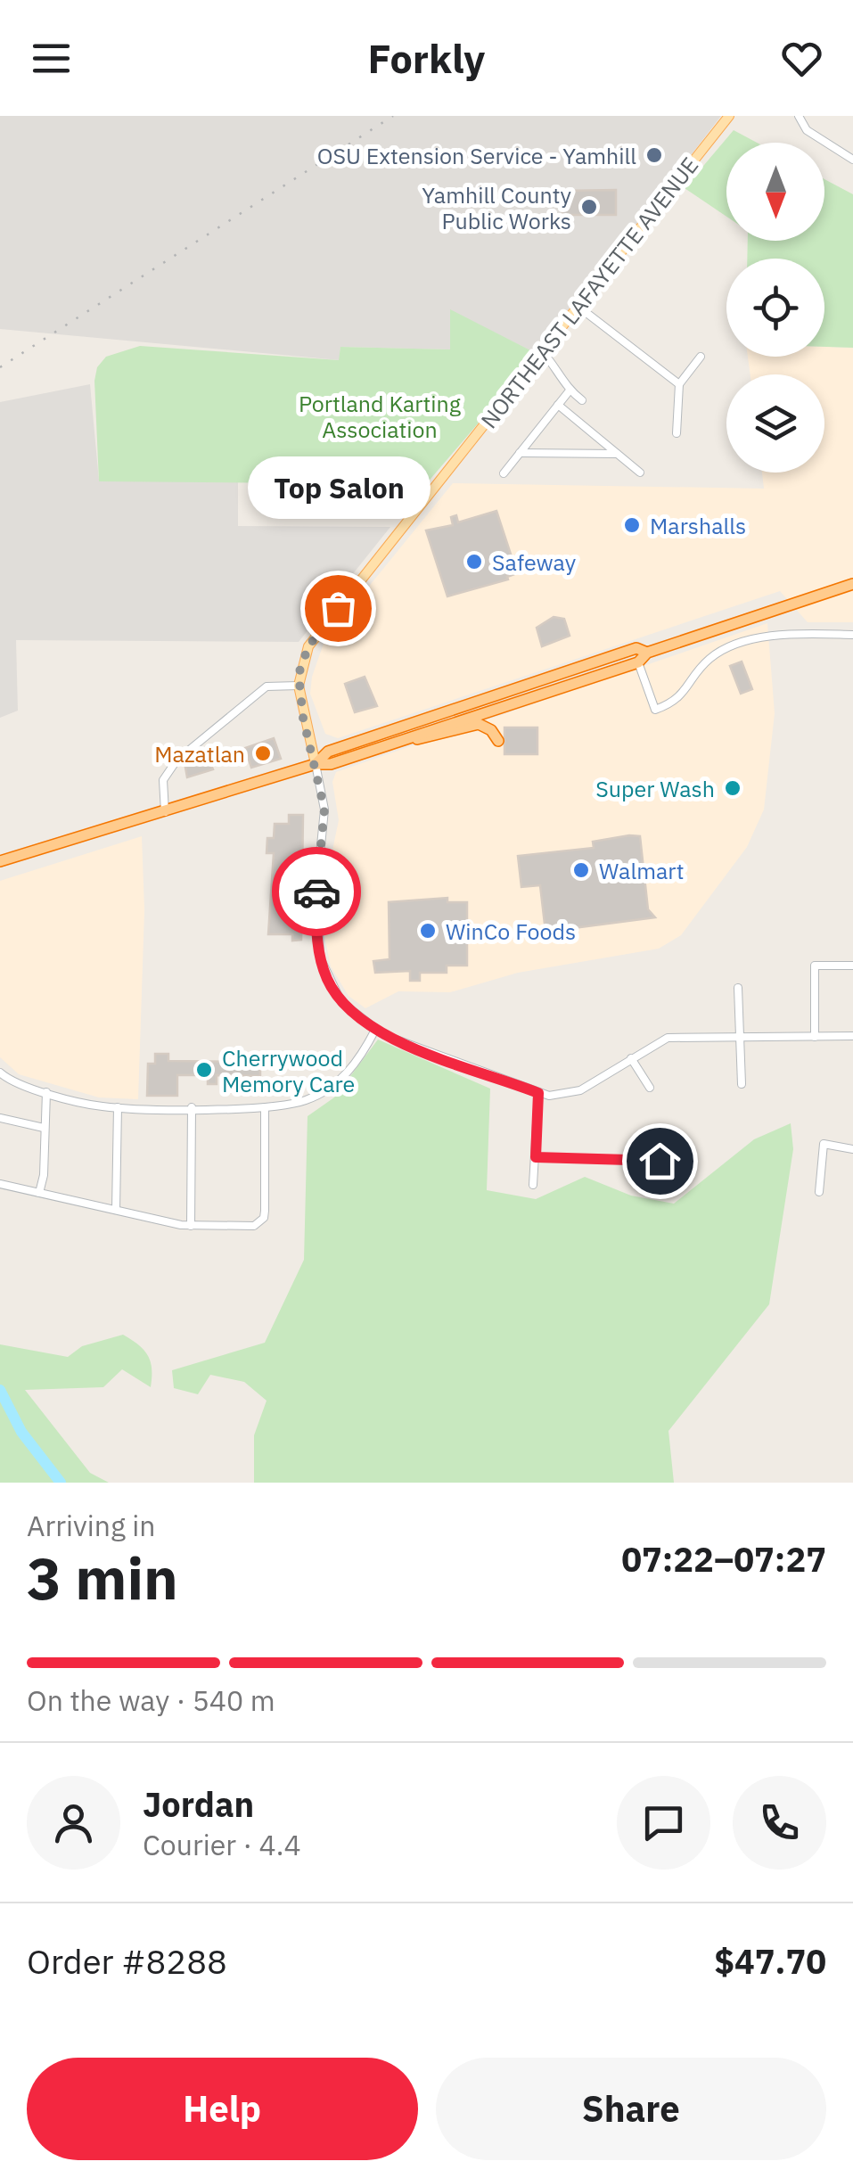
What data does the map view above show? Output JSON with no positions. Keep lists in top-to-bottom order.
{
  "streets": {
    "main road": ["NORTHEAST LAFAYETTE AVENUE"]
  },
  "parks": ["Portland Karting Association"],
  "places": [
    "OSU Extension Service - Yamhill",
    "Yamhill County Public Works",
    "Marshalls",
    "Safeway",
    "Top Salon",
    "Mazatlan",
    "Super Wash",
    "Walmart",
    "WinCo Foods",
    "Cherrywood Memory Care"
  ],
  "north": "bottom",
  "page": {
    "header": "Forkly",
    "bubble": "Top Salon",
    "heading": ["3 min", "Arriving in", "07:22–07:27"],
    "panel": [
      "Jordan",
      "Courier · 4.4",
      "Order #8288",
      "$47.70"
    ],
    "bar": "On the way · 540 m",
    "buttons": ["Help", "Share"]
  }
}
